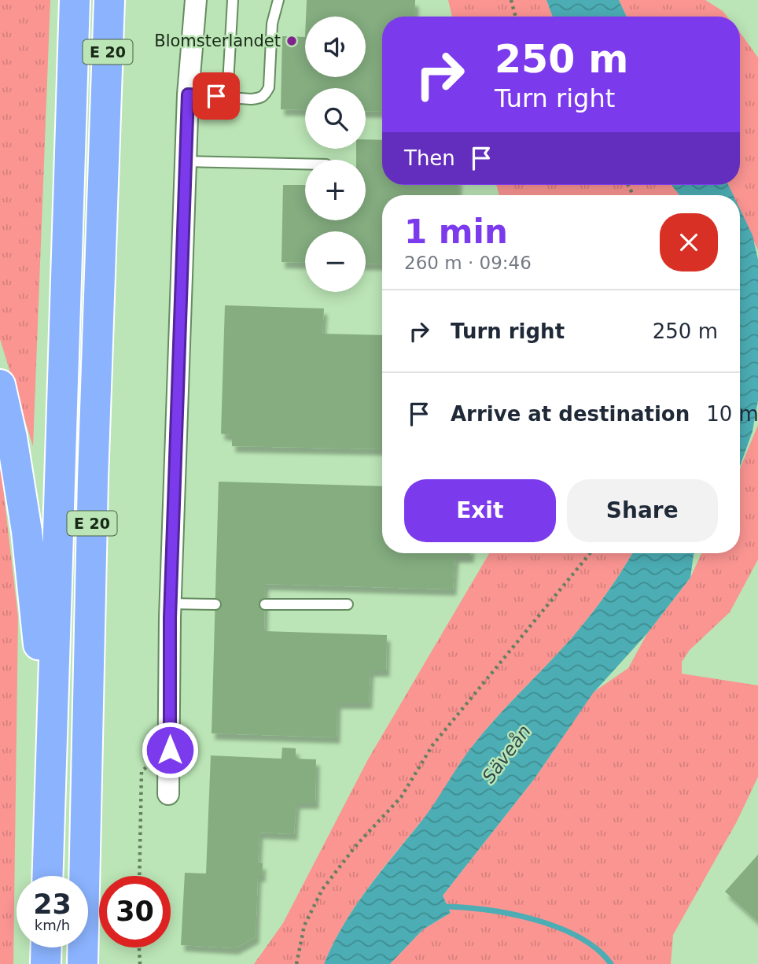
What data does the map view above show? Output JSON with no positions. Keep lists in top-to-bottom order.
{
  "streets": {
    "highway": ["E 20"]
  },
  "water": ["Säveån"],
  "places": ["Blomsterlandet"],
  "page": {
    "map_buttons": ["+", "−"],
    "turn": ["250 m", "Turn right"],
    "then": "Then",
    "heading": ["1 min", "260 m · 09:46"],
    "list": [
      {
        "name": "Turn right",
        "value": "250 m"
      },
      {
        "name": "Arrive at destination",
        "value": "10 m"
      }
    ],
    "buttons": ["Exit", "Share"],
    "speed": "23 km/h",
    "limit": "30"
  }
}
